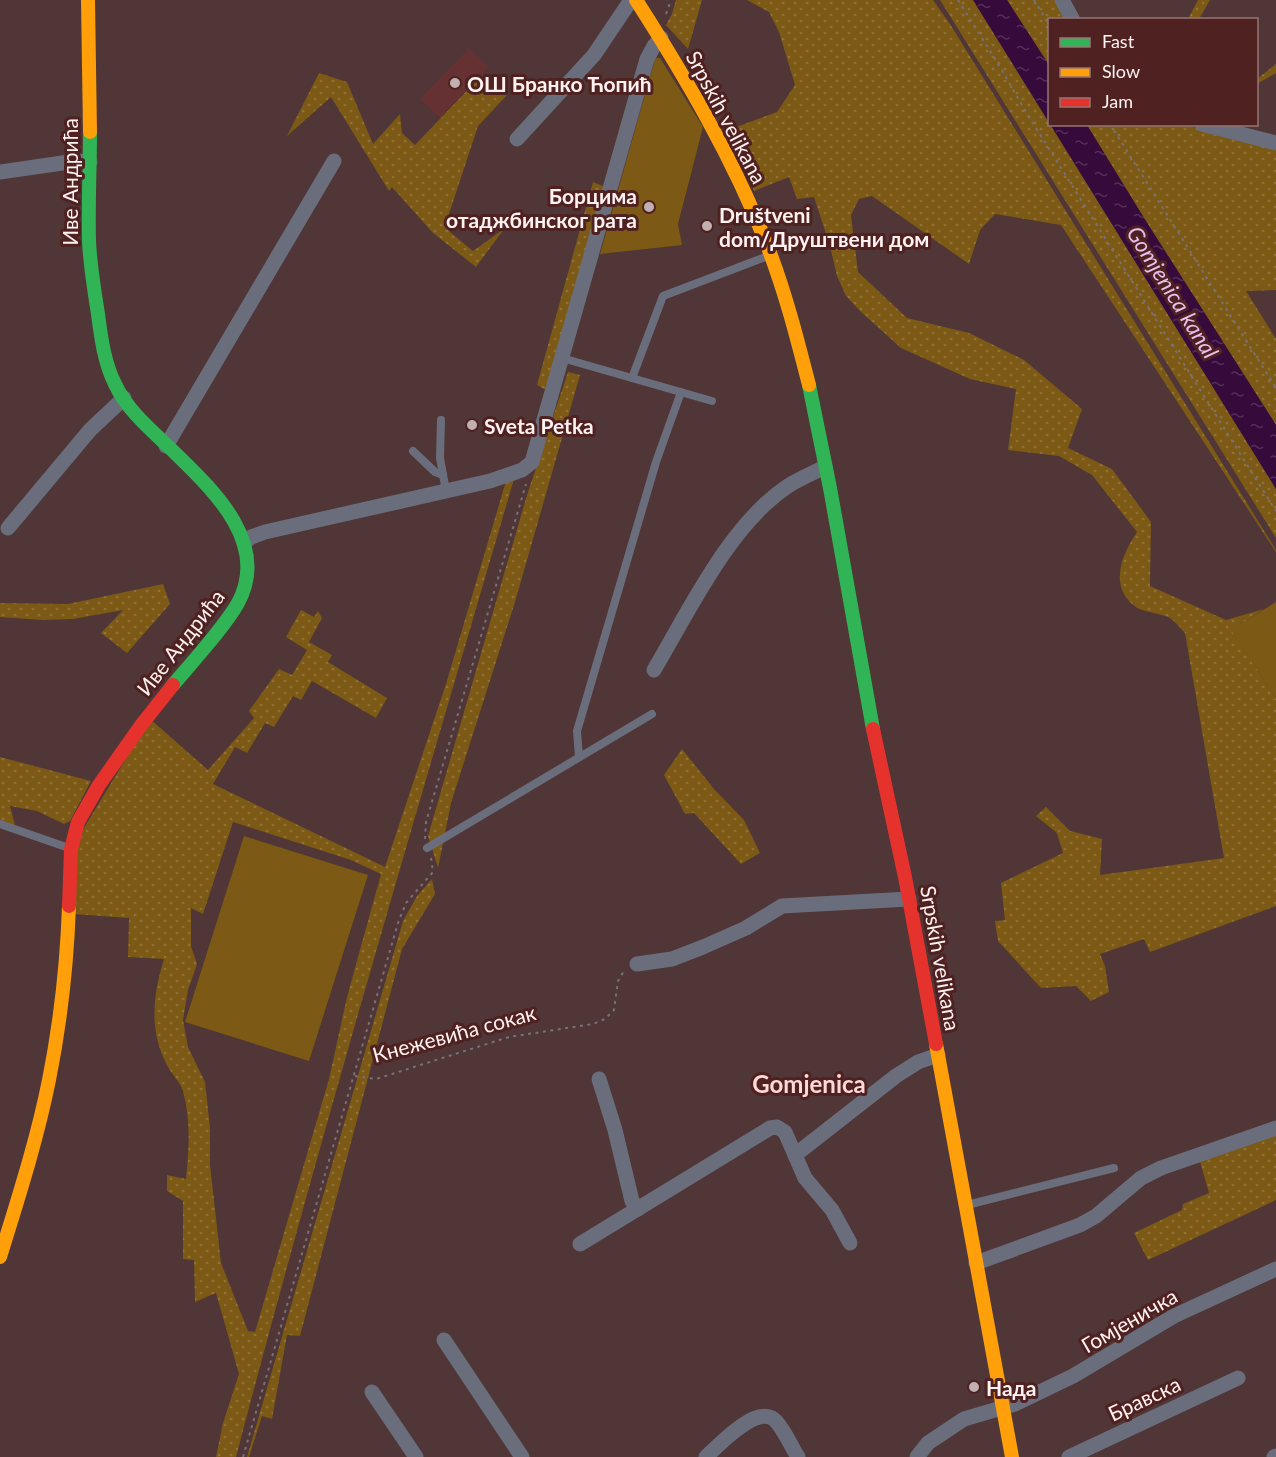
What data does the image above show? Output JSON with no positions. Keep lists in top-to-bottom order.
{
  "streets": {
    "main road": ["Srpskih velikana", "Иве Андрића"],
    "street": ["Гомјеничка", "Бравска"],
    "path": ["Кнежевића сокак"]
  },
  "crossings": [
    ["Srpskih velikana", "Гомјеничка"]
  ],
  "districts": ["Gomjenica"],
  "water": ["Gomjenica kanal"],
  "places": [
    "ОШ Бранко Ћопић",
    "Борцима отаджбинског рата",
    "Društveni dom/Друштвени дом",
    "Sveta Petka",
    "Нада"
  ],
  "legend": ["Fast", "Slow", "Jam"]
}
